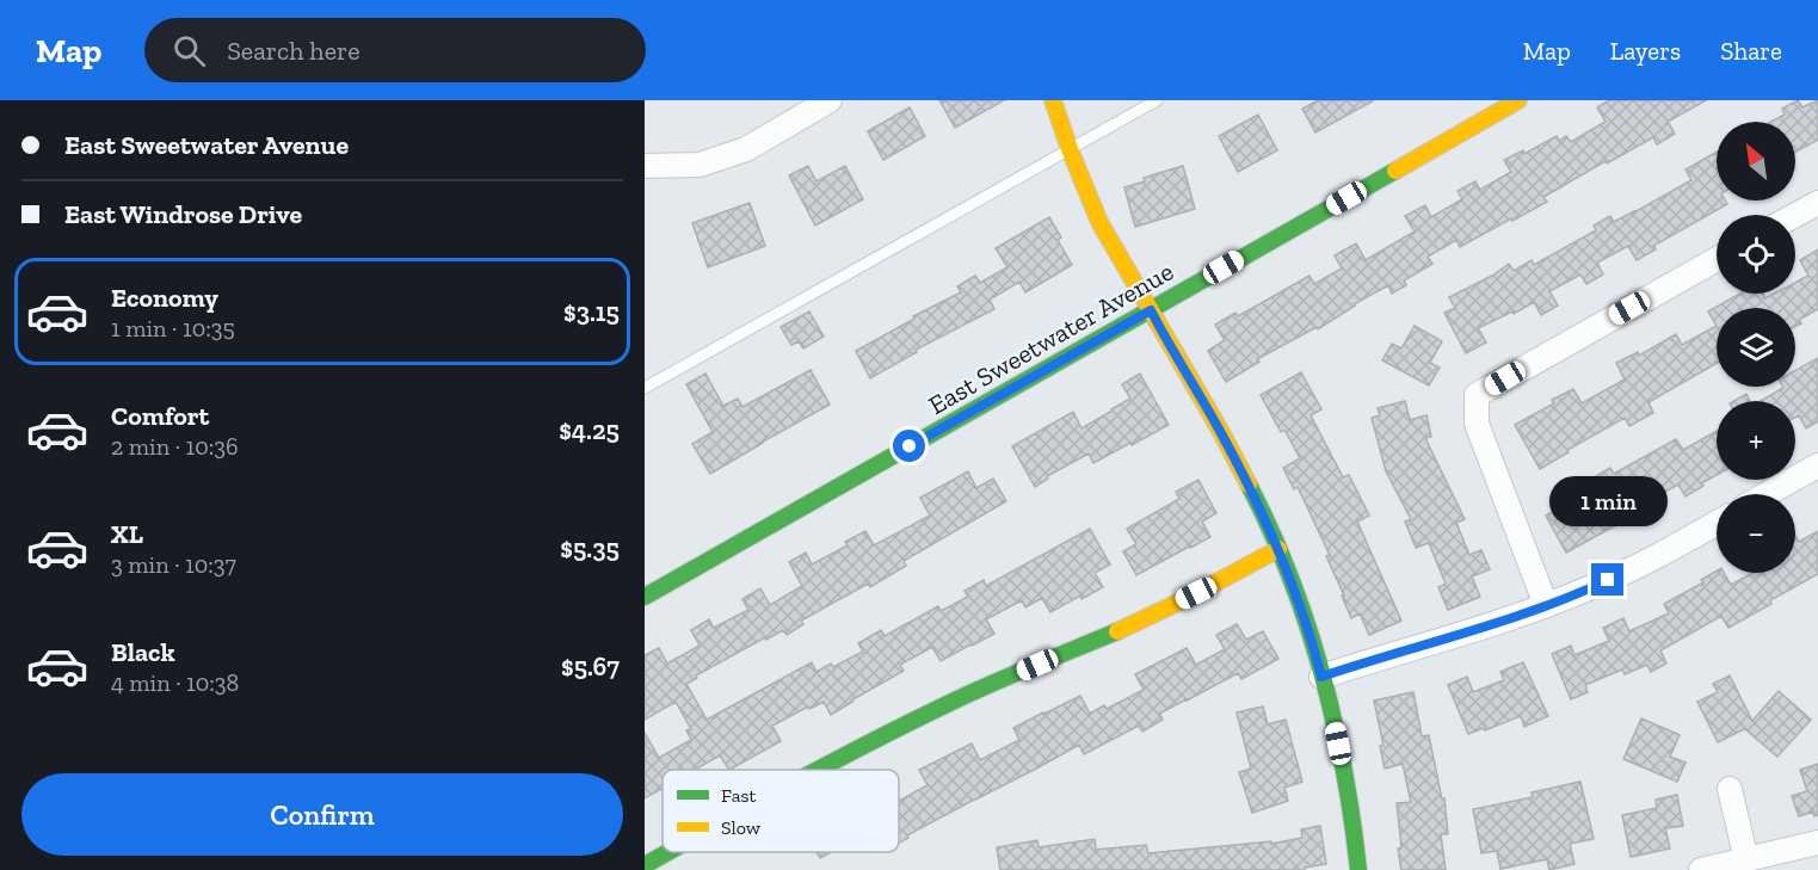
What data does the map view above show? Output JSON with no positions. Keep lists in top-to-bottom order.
{
  "streets": {
    "street": ["East Sweetwater Avenue"]
  },
  "legend": ["Fast", "Slow"],
  "north": "top left",
  "page": {
    "header": "Map",
    "search": "Search here",
    "nav": ["Map", "Layers", "Share"],
    "banner": ["East Sweetwater Avenue", "East Windrose Drive"],
    "map_buttons": ["+", "−"],
    "list": [
      {
        "name": "Economy",
        "note": "1 min · 10:35",
        "value": "$3.15"
      },
      {
        "name": "Comfort",
        "note": "2 min · 10:36",
        "value": "$4.25"
      },
      {
        "name": "XL",
        "note": "3 min · 10:37",
        "value": "$5.35"
      },
      {
        "name": "Black",
        "note": "4 min · 10:38",
        "value": "$5.67"
      }
    ],
    "bubble": "1 min",
    "buttons": "Confirm"
  }
}
